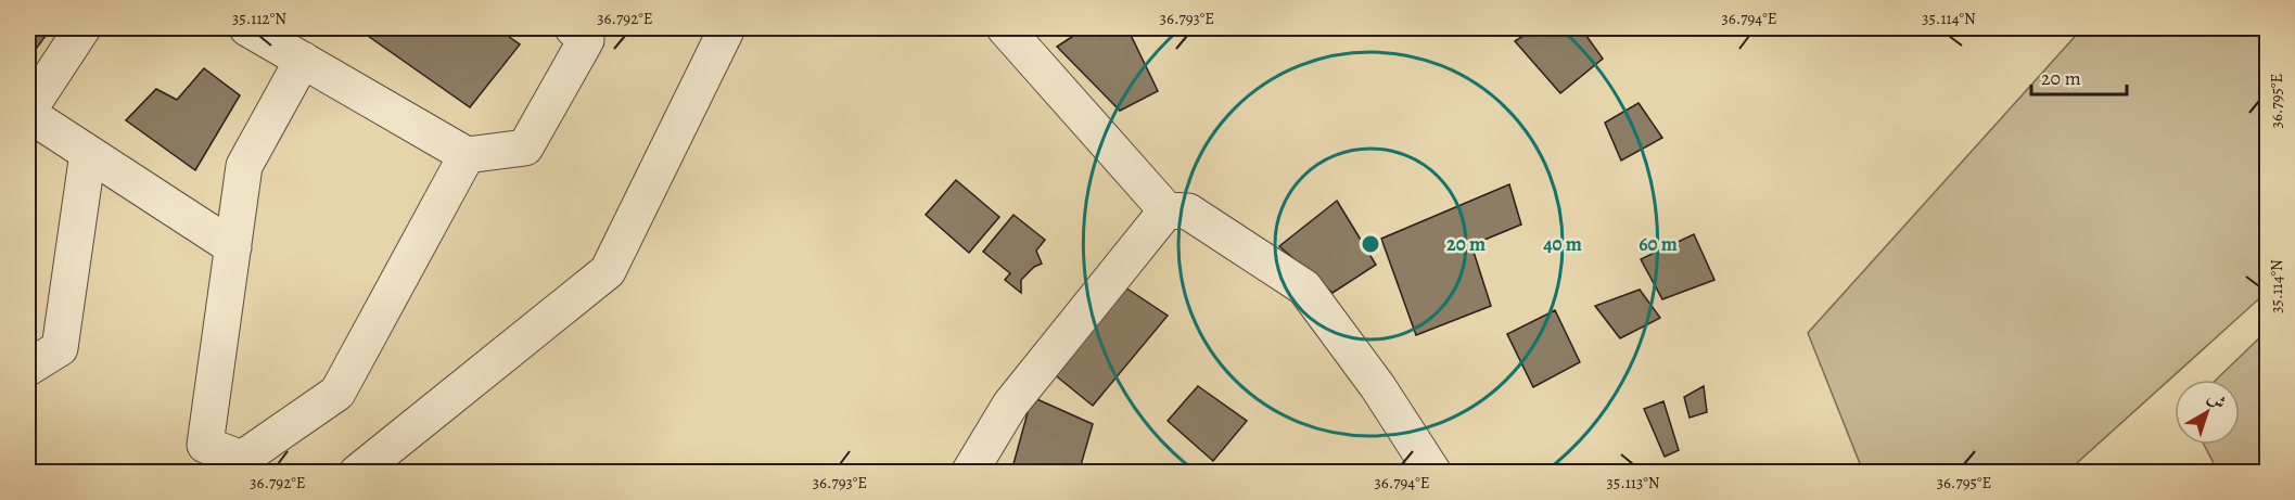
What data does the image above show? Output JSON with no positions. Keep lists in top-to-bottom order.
{
  "scale_bar": "20 m",
  "north": "top right",
  "coordinates": [
    "35.112°N",
    "36.792°E",
    "36.793°E",
    "36.794°E",
    "35.114°N",
    "36.795°E",
    "35.113°N"
  ],
  "rings": ["20 m", "40 m", "60 m"]
}
